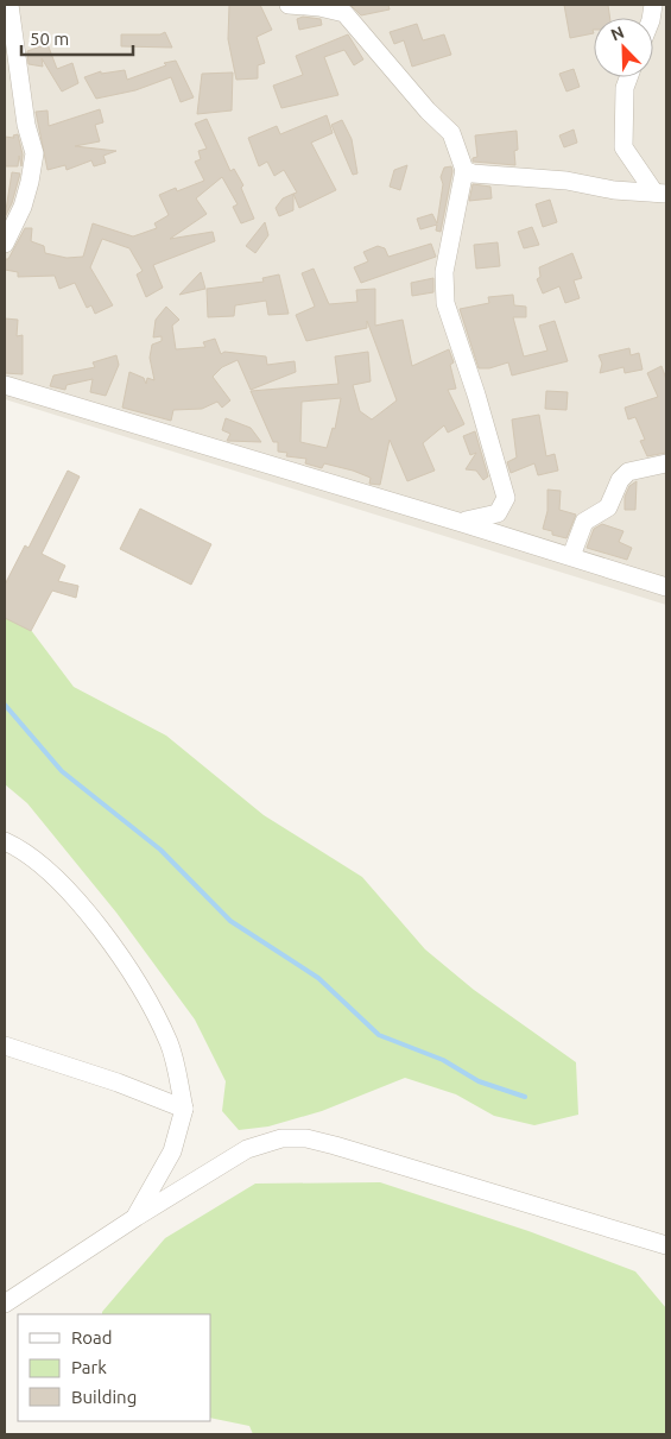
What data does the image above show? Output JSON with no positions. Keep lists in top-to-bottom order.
{
  "legend": ["Road", "Park", "Building"],
  "scale_bar": "50 m",
  "north": "top left"
}
